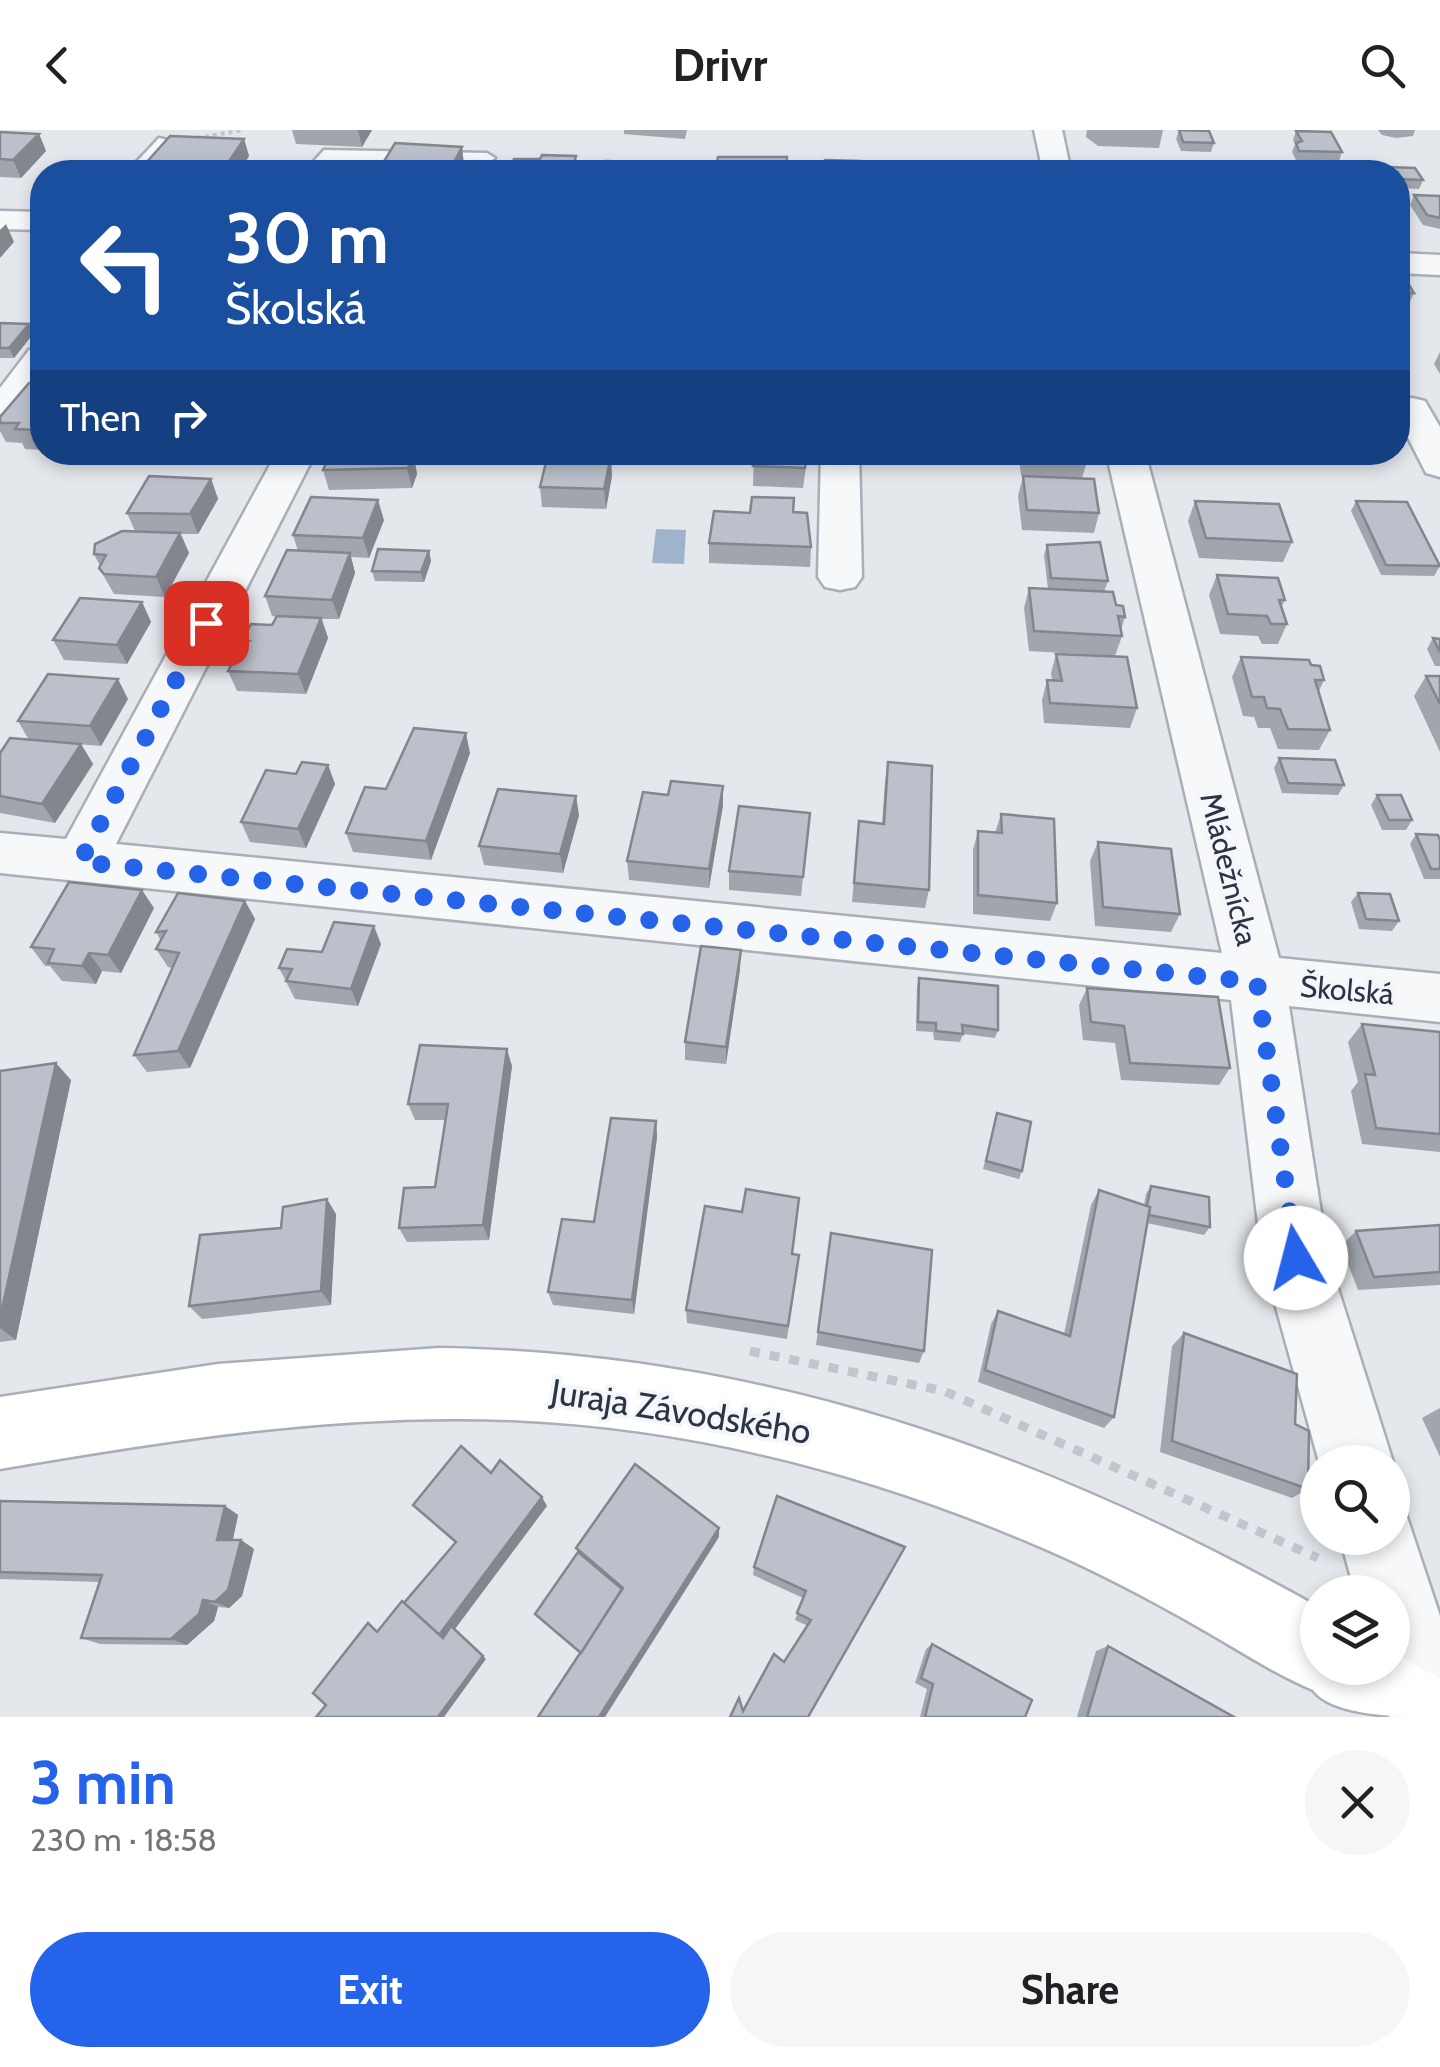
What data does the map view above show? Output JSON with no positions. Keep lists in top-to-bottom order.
{
  "streets": {
    "street": ["Mládežnícka", "Školská", "Juraja Závodského"]
  },
  "crossings": [
    ["Mládežnícka", "Školská"]
  ],
  "page": {
    "header": "Drivr",
    "turn": ["30 m", "Školská"],
    "then": "Then",
    "heading": ["3 min", "230 m · 18:58"],
    "buttons": ["Exit", "Share"]
  }
}
